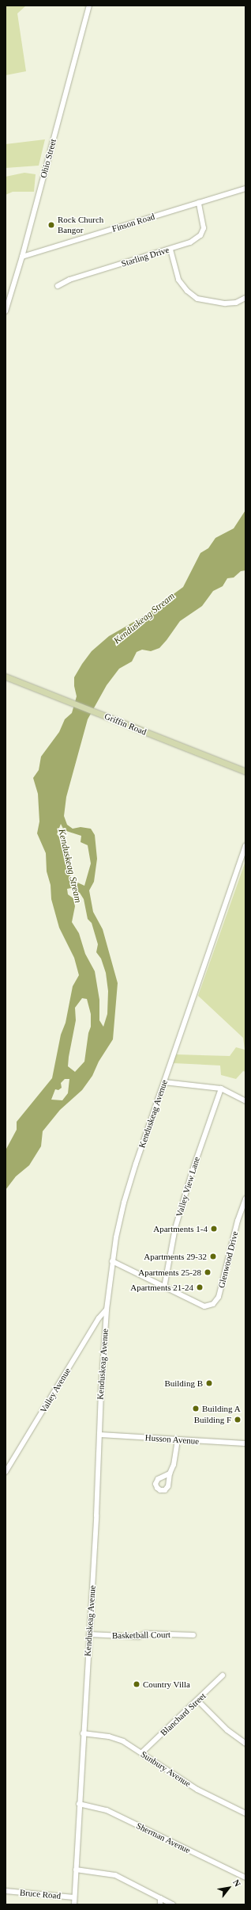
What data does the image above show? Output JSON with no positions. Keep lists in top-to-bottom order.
{
  "streets": {
    "main road": ["Griffin Road"],
    "street": [
      "Ohio Street",
      "Finson Road",
      "Starling Drive",
      "Kenduskeag Avenue",
      "Valley View Lane",
      "Glenwood Drive",
      "Valley Avenue",
      "Husson Avenue",
      "Basketball Court",
      "Blanchard Street",
      "Sunbury Avenue",
      "Sherman Avenue",
      "Bruce Road"
    ]
  },
  "crossings": [
    ["Ohio Street", "Finson Road"],
    ["Finson Road", "Starling Drive"],
    ["Kenduskeag Avenue", "Glenwood Drive"],
    ["Kenduskeag Avenue", "Valley Avenue"],
    ["Kenduskeag Avenue", "Husson Avenue"],
    ["Kenduskeag Avenue", "Basketball Court"],
    ["Kenduskeag Avenue", "Sunbury Avenue"],
    ["Kenduskeag Avenue", "Sherman Avenue"],
    ["Kenduskeag Avenue", "Bruce Road"],
    ["Valley View Lane", "Glenwood Drive"],
    ["Blanchard Street", "Sunbury Avenue"]
  ],
  "water": ["Kenduskeag Stream"],
  "places": [
    "Rock Church Bangor",
    "Apartments 1-4",
    "Apartments 29-32",
    "Apartments 25-28",
    "Apartments 21-24",
    "Building B",
    "Building A",
    "Building F",
    "Country Villa"
  ],
  "north": "top right"
}
